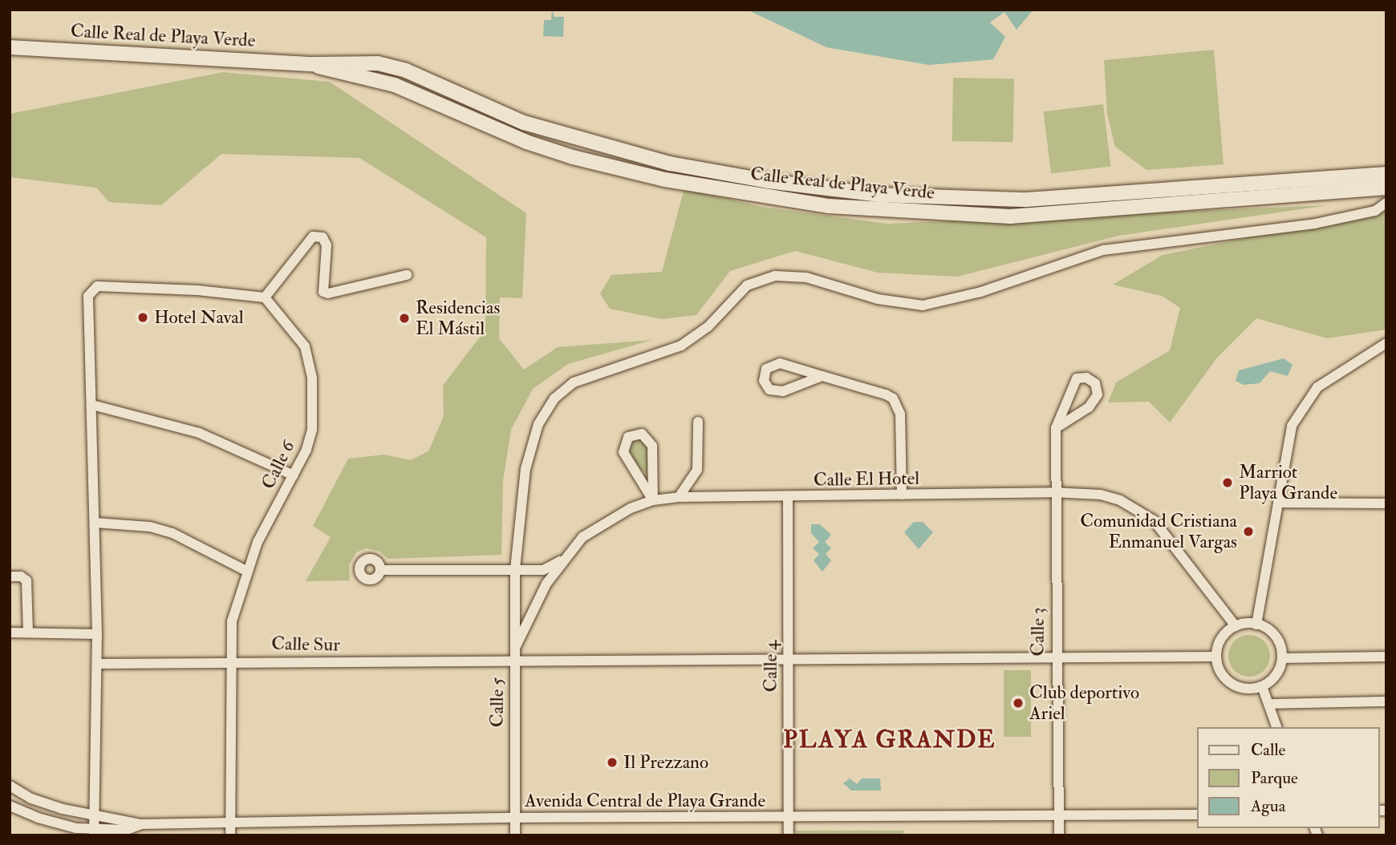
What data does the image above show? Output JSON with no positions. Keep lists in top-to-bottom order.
{
  "streets": {
    "street": [
      "Calle Real de Playa Verde",
      "Calle 6",
      "Calle El Hotel",
      "Calle 3",
      "Calle Sur",
      "Calle 4",
      "Calle 5",
      "Avenida Central de Playa Grande"
    ]
  },
  "crossings": [
    ["Calle 6", "Calle Sur"],
    ["Calle 6", "Avenida Central de Playa Grande"],
    ["Calle El Hotel", "Calle 3"],
    ["Calle El Hotel", "Calle Sur"],
    ["Calle El Hotel", "Calle 4"],
    ["Calle El Hotel", "Calle 5"],
    ["Calle 3", "Calle Sur"],
    ["Calle 3", "Avenida Central de Playa Grande"],
    ["Calle Sur", "Calle 4"],
    ["Calle Sur", "Calle 5"],
    ["Calle 4", "Avenida Central de Playa Grande"],
    ["Calle 5", "Avenida Central de Playa Grande"]
  ],
  "districts": ["PLAYA GRANDE"],
  "places": [
    "Hotel Naval",
    "Residencias El Mástil",
    "Marriot Playa Grande",
    "Comunidad Cristiana Enmanuel Vargas",
    "Club deportivo Ariel",
    "Il Prezzano"
  ],
  "legend": ["Calle", "Parque", "Agua"]
}
